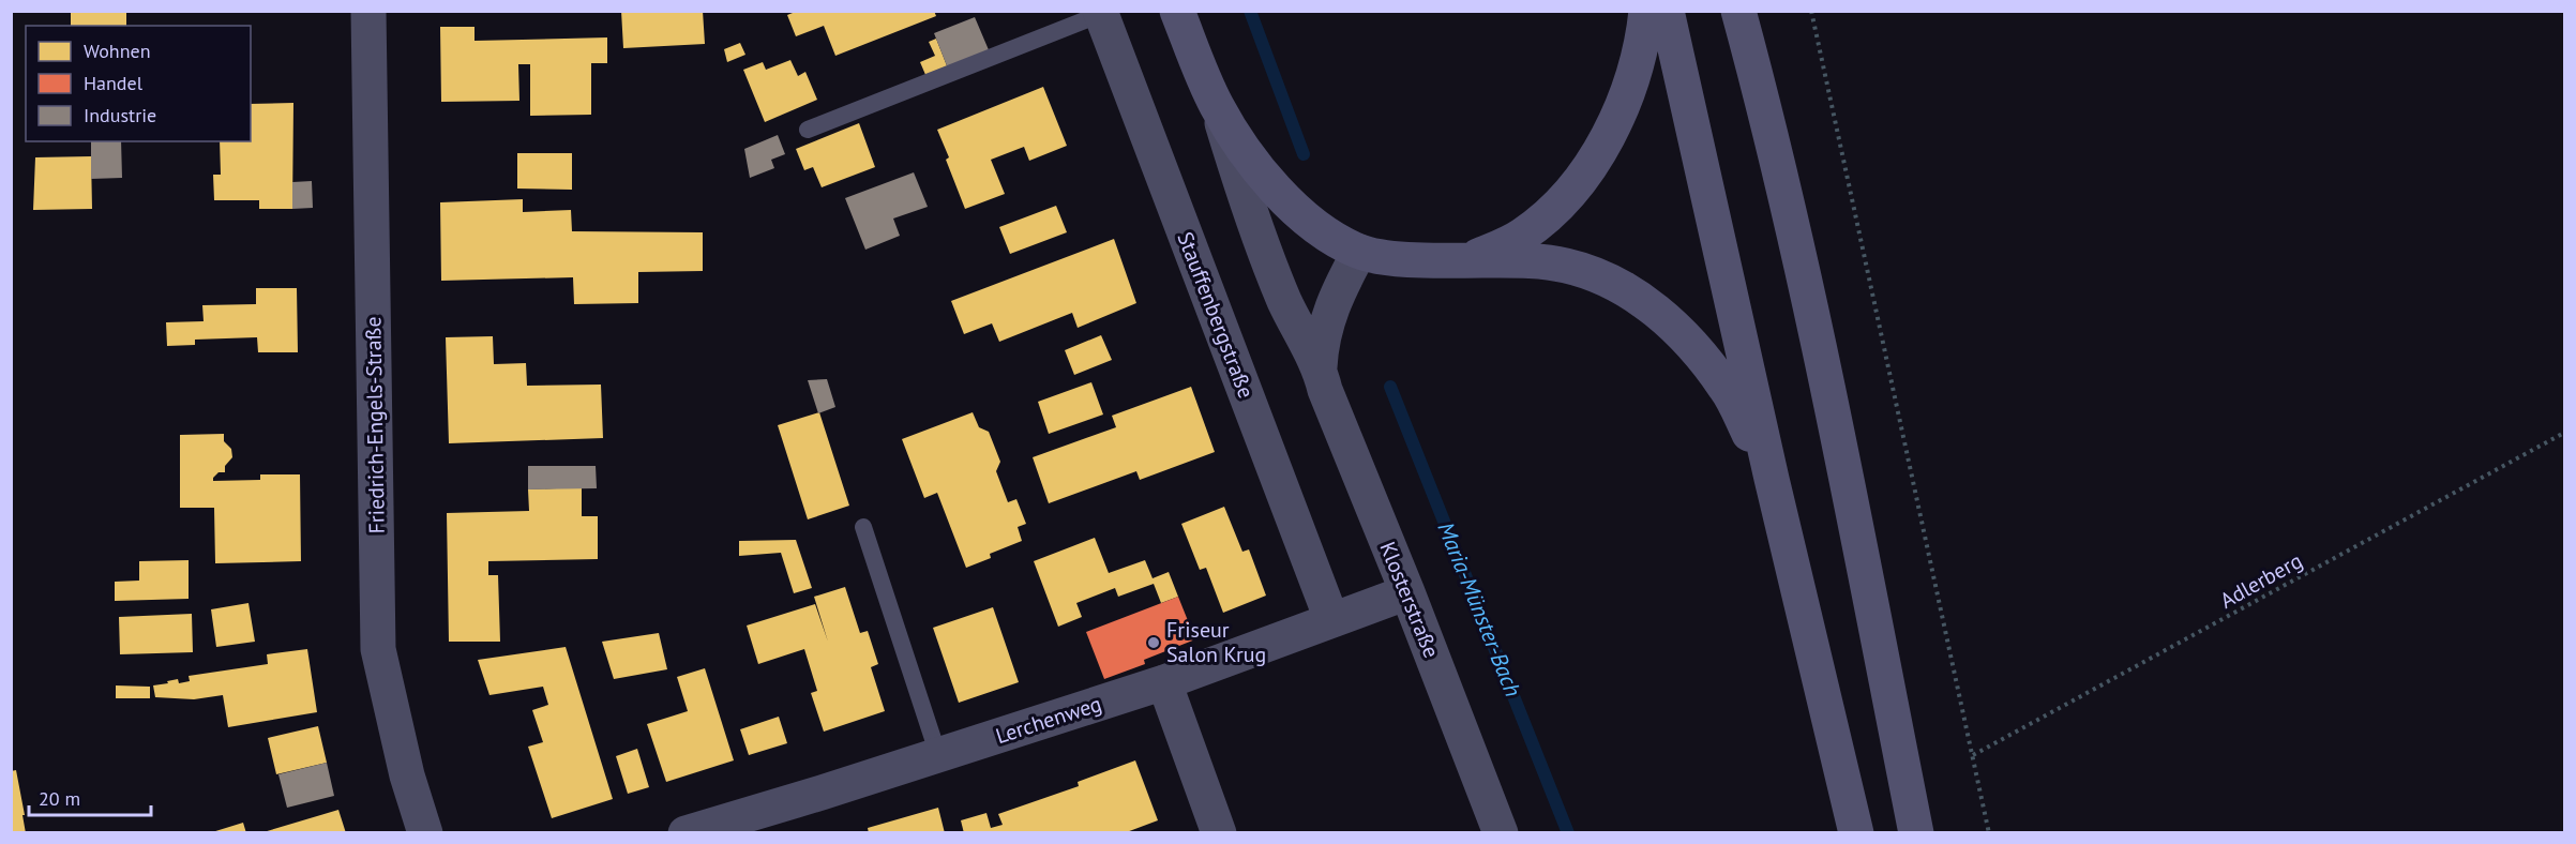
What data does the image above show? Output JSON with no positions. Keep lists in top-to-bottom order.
{
  "streets": {
    "main road": ["Klosterstraße"],
    "street": ["Stauffenbergstraße", "Friedrich-Engels-Straße", "Lerchenweg"],
    "path": ["Adlerberg"]
  },
  "crossings": [
    ["Stauffenbergstraße", "Lerchenweg"],
    ["Klosterstraße", "Lerchenweg"]
  ],
  "water": ["Maria-Münster-Bach"],
  "places": ["Friseur Salon Krug"],
  "legend": ["Wohnen", "Handel", "Industrie"],
  "scale_bar": "20 m"
}
